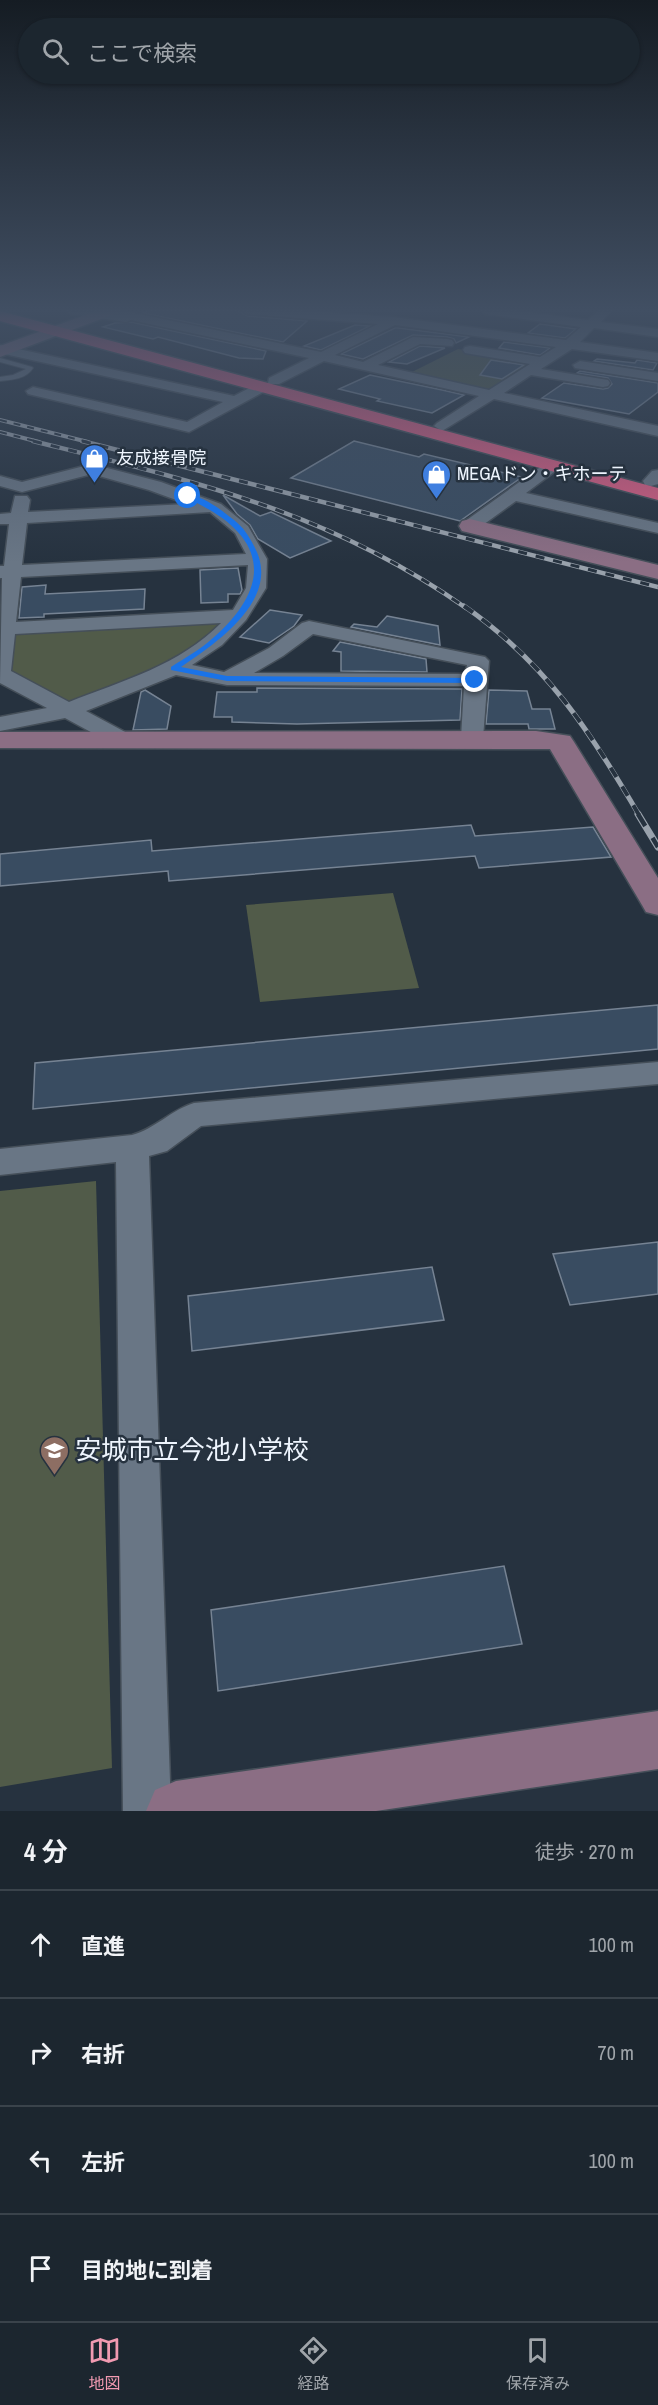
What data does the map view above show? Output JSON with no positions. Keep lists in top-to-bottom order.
{
  "places": {
    "shop": ["友成接骨院", "MEGAドン・キホーテ"],
    "school or university": ["安城市立今池小学校"]
  },
  "page": {
    "search": "ここで検索",
    "heading": ["4 分", "徒歩 · 270 m"],
    "list": [
      ["直進", "100 m"],
      ["右折", "70 m"],
      ["左折", "100 m"],
      "目的地に到着"
    ],
    "nav": ["地図", "経路", "保存済み"]
  }
}
